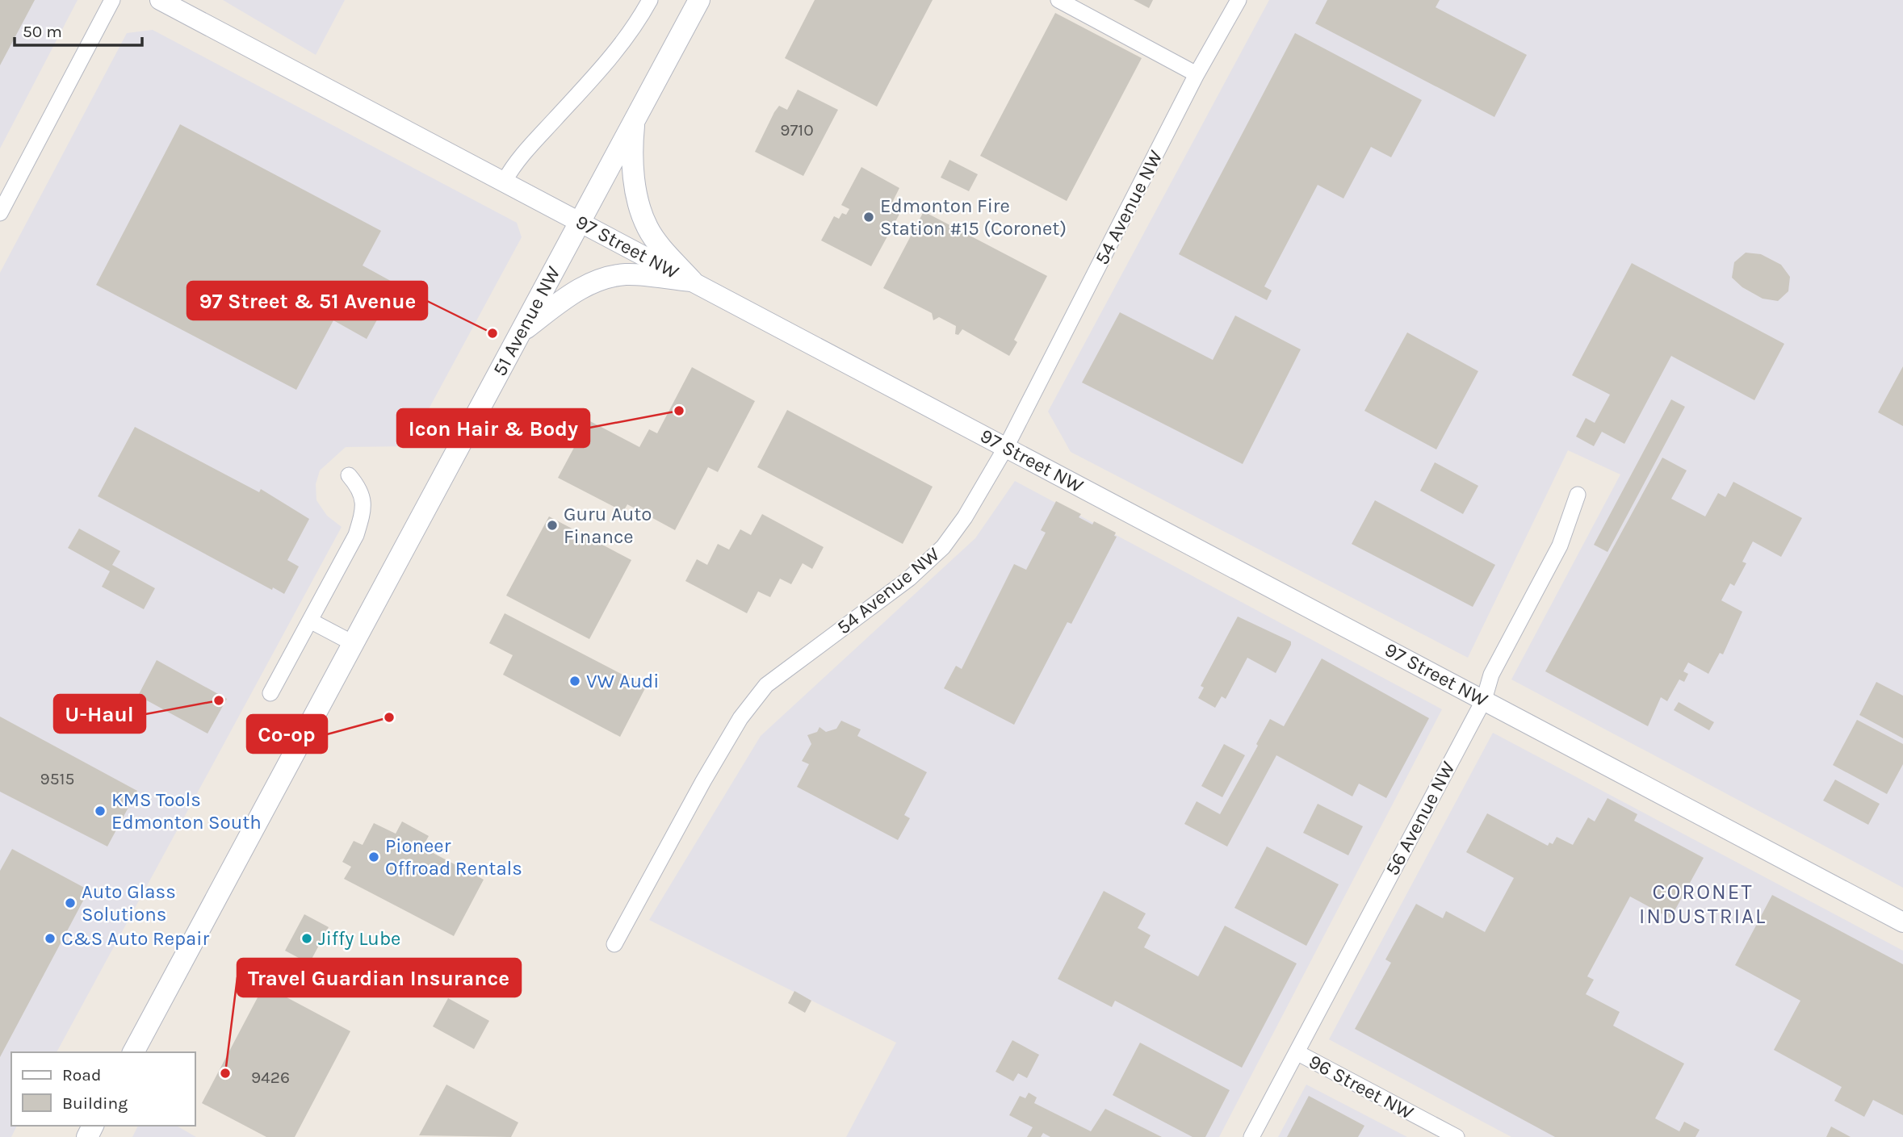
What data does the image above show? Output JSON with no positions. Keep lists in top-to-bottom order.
{
  "streets": {
    "main road": ["51 Avenue NW"],
    "street": [
      "54 Avenue NW",
      "97 Street NW",
      "56 Avenue NW",
      "96 Street NW"
    ]
  },
  "crossings": [
    ["54 Avenue NW", "97 Street NW"],
    ["97 Street NW", "51 Avenue NW"],
    ["97 Street NW", "56 Avenue NW"],
    ["56 Avenue NW", "96 Street NW"]
  ],
  "districts": ["CORONET INDUSTRIAL"],
  "places": [
    "Edmonton Fire Station #15 (Coronet)",
    "97 Street & 51 Avenue",
    "Icon Hair & Body",
    "Guru Auto Finance",
    "VW Audi",
    "U-Haul",
    "Co-op",
    "KMS Tools Edmonton South",
    "Pioneer Offroad Rentals",
    "Auto Glass Solutions",
    "C&S Auto Repair",
    "Jiffy Lube",
    "Travel Guardian Insurance"
  ],
  "house_numbers": ["9710", "9515", "9426"],
  "legend": ["Road", "Building"],
  "scale_bar": "50 m"
}
